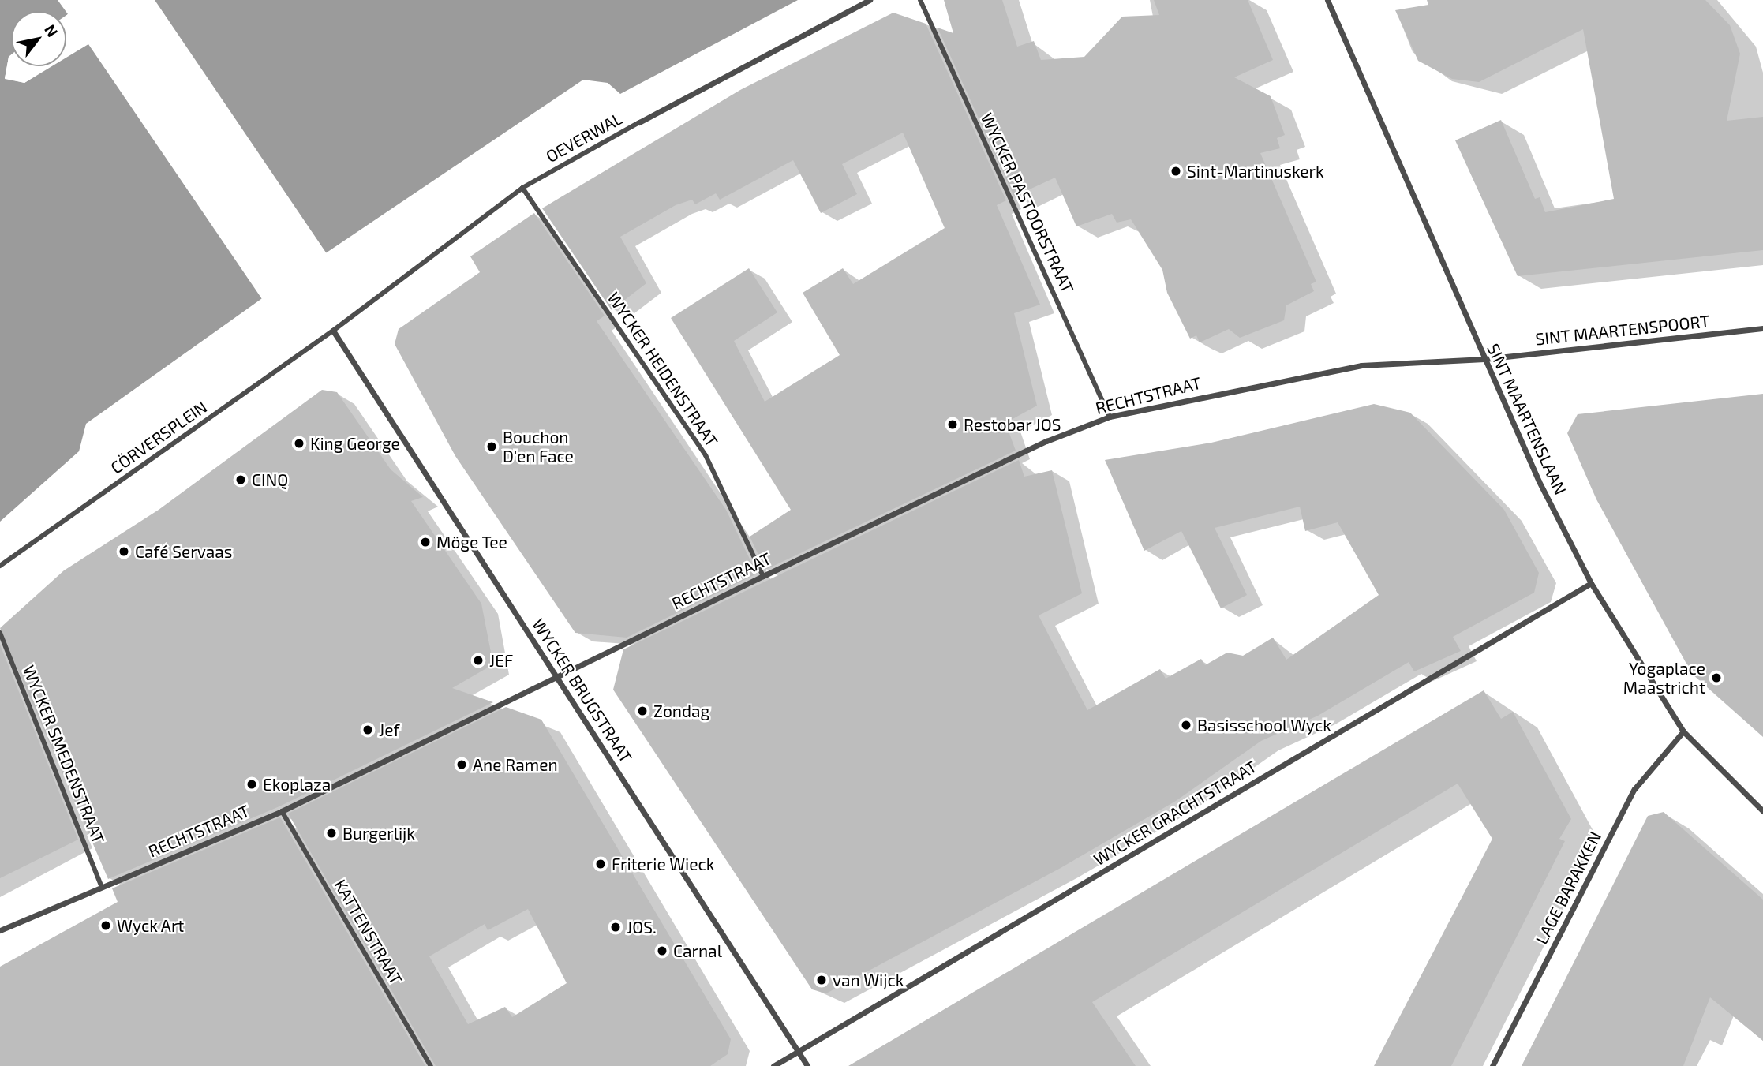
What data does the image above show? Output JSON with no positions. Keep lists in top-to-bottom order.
{
  "streets": {
    "street": [
      "OEVERWAL",
      "WYCKER PASTOORSTRAAT",
      "SINT MAARTENSPOORT",
      "WYCKER HEIDENSTRAAT",
      "RECHTSTRAAT",
      "SINT MAARTENSLAAN",
      "CÖRVERSPLEIN",
      "WYCKER BRUGSTRAAT",
      "WYCKER SMEDENSTRAAT",
      "WYCKER GRACHTSTRAAT",
      "LAGE BARAKKEN",
      "KATTENSTRAAT"
    ]
  },
  "crossings": [
    ["OEVERWAL", "WYCKER HEIDENSTRAAT"],
    ["OEVERWAL", "CÖRVERSPLEIN"],
    ["OEVERWAL", "WYCKER BRUGSTRAAT"],
    ["WYCKER PASTOORSTRAAT", "RECHTSTRAAT"],
    ["SINT MAARTENSPOORT", "RECHTSTRAAT"],
    ["SINT MAARTENSPOORT", "SINT MAARTENSLAAN"],
    ["WYCKER HEIDENSTRAAT", "RECHTSTRAAT"],
    ["RECHTSTRAAT", "SINT MAARTENSLAAN"],
    ["RECHTSTRAAT", "WYCKER BRUGSTRAAT"],
    ["RECHTSTRAAT", "WYCKER SMEDENSTRAAT"],
    ["RECHTSTRAAT", "KATTENSTRAAT"],
    ["SINT MAARTENSLAAN", "WYCKER GRACHTSTRAAT"],
    ["SINT MAARTENSLAAN", "LAGE BARAKKEN"],
    ["CÖRVERSPLEIN", "WYCKER BRUGSTRAAT"],
    ["WYCKER BRUGSTRAAT", "WYCKER GRACHTSTRAAT"]
  ],
  "places": [
    "Sint-Martinuskerk",
    "Restobar JOS",
    "King George",
    "Bouchon D'en Face",
    "CINQ",
    "Möge Tee",
    "Café Servaas",
    "JEF",
    "Yogaplace Maastricht",
    "Zondag",
    "Basisschool Wyck",
    "Jef",
    "Ane Ramen",
    "Ekoplaza",
    "Burgerlijk",
    "Friterie Wieck",
    "Wyck Art",
    "JOS.",
    "Carnal",
    "van Wijck"
  ],
  "north": "top right"
}
